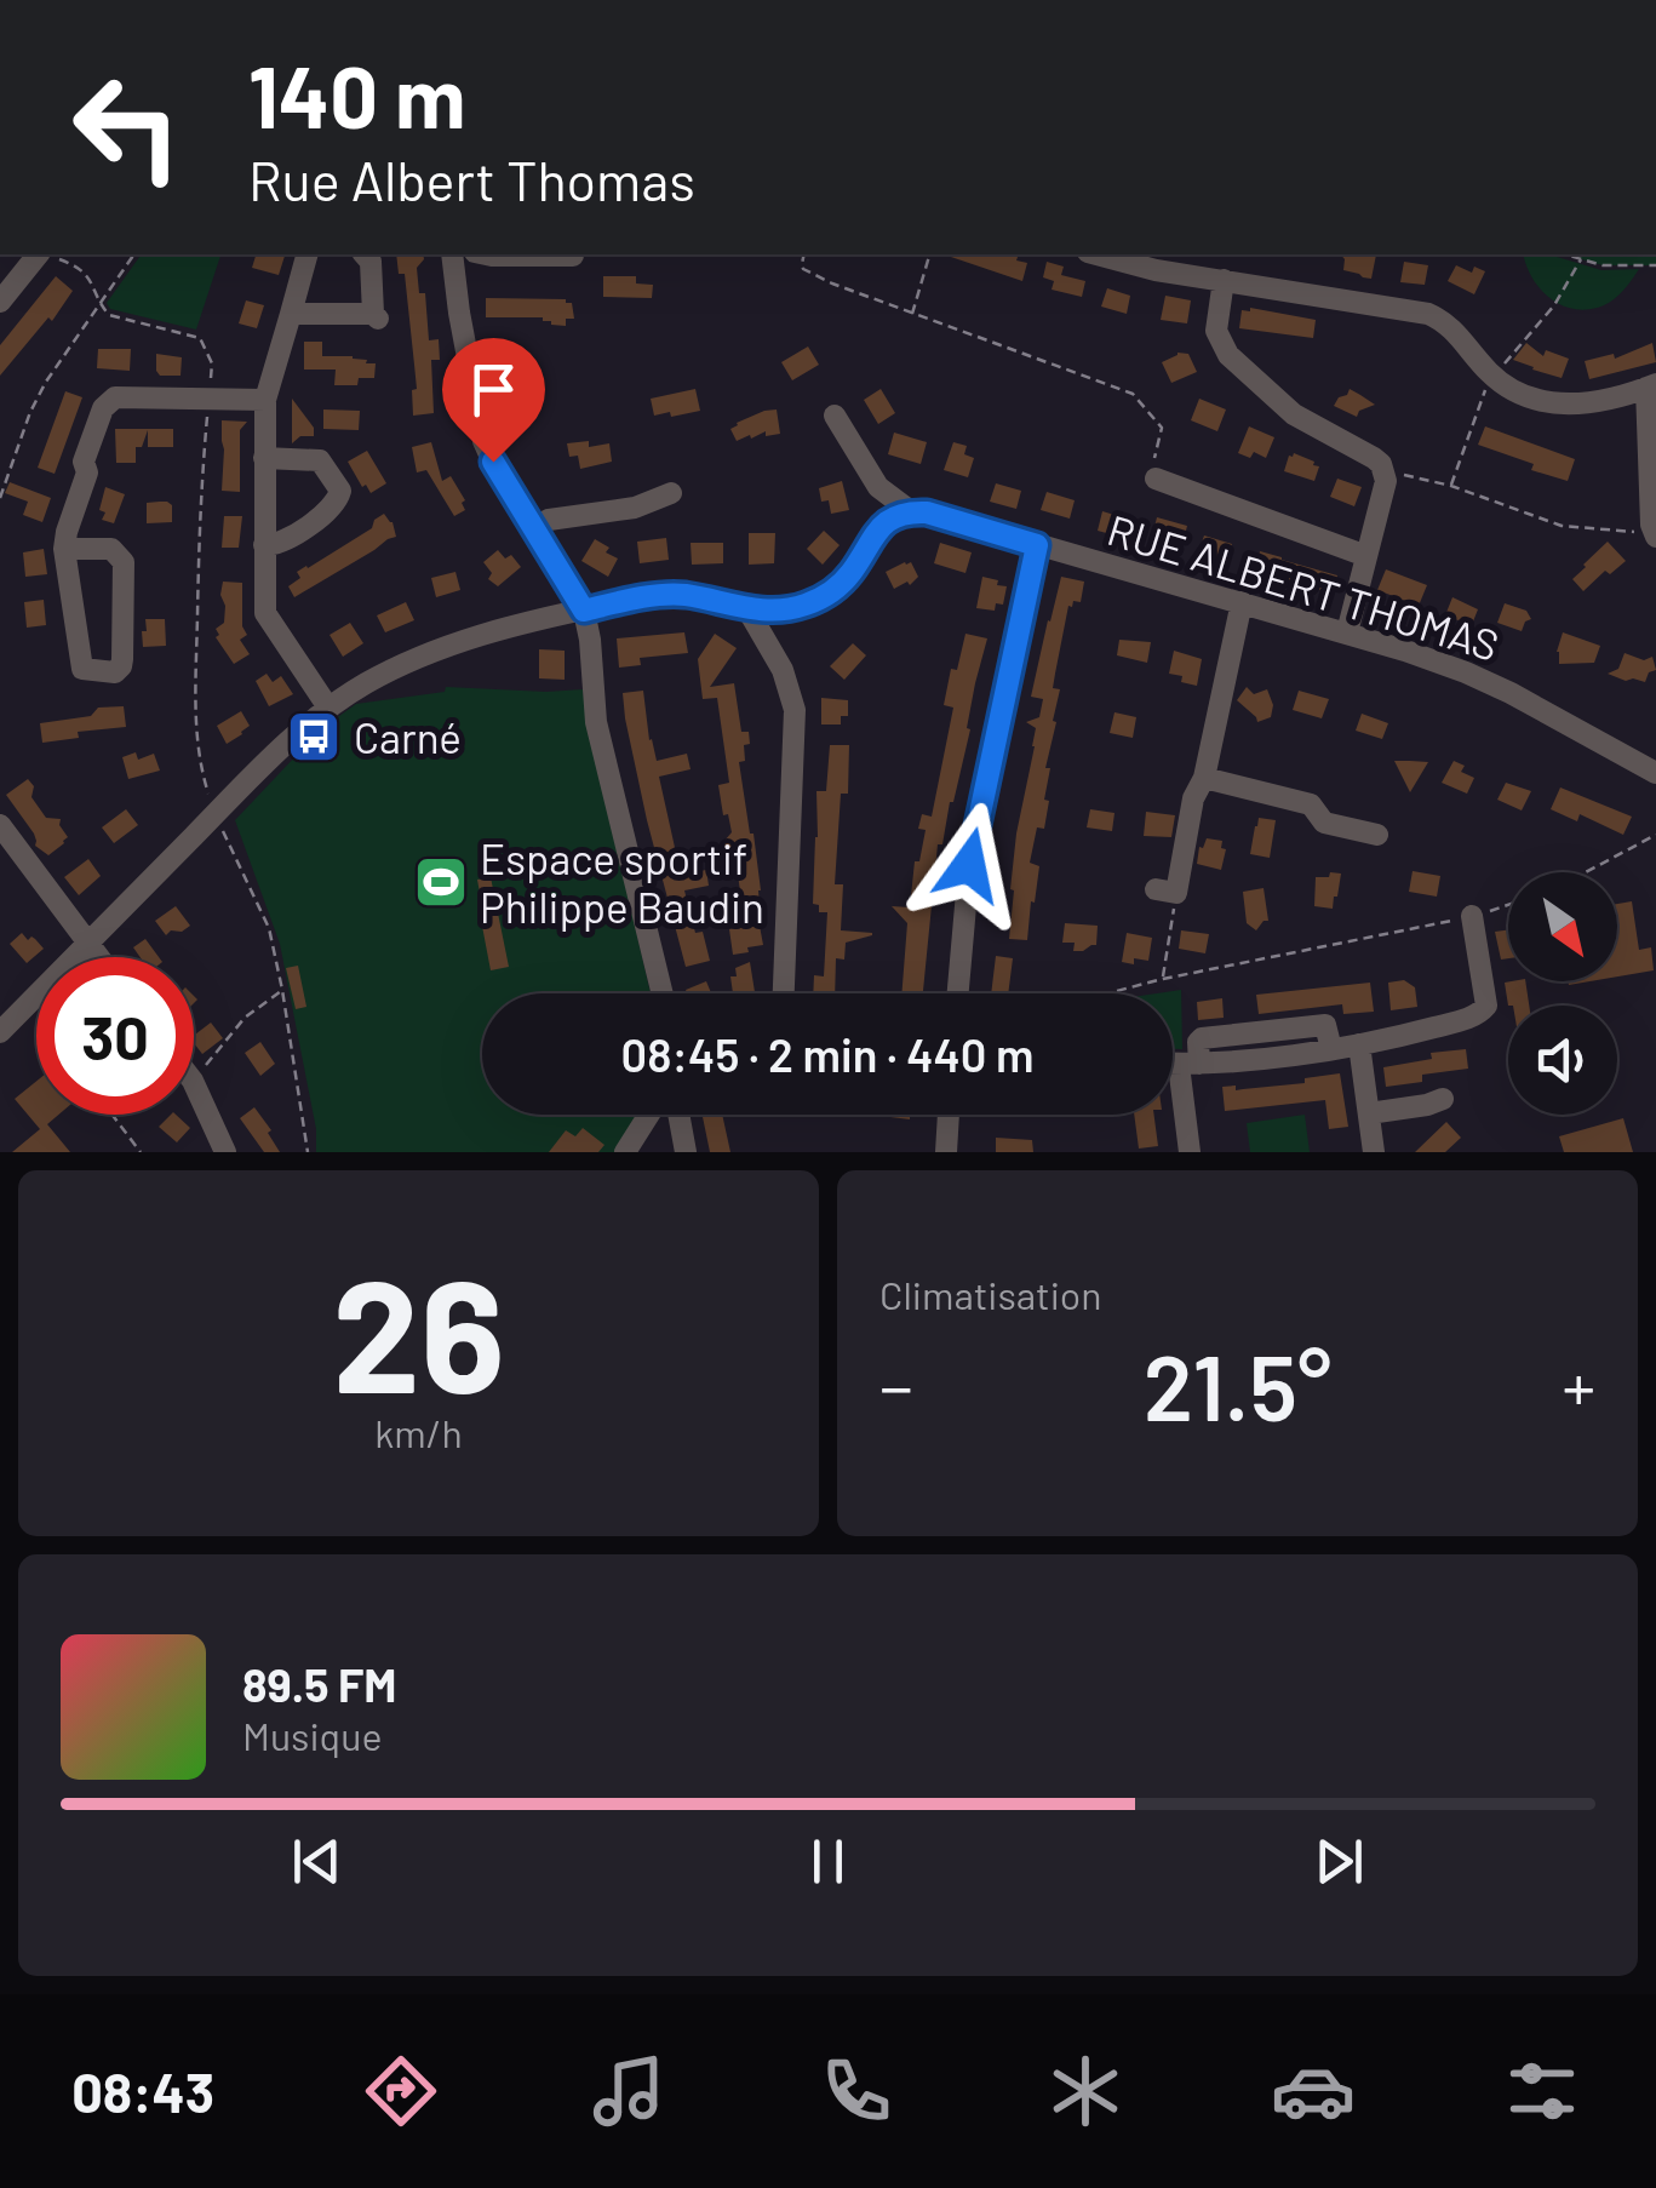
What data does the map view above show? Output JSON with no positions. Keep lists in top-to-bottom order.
{
  "streets": {
    "street": ["RUE ALBERT THOMAS"]
  },
  "places": {
    "bus stop": ["Carné"],
    "sports": ["Espace sportif Philippe Baudin"]
  },
  "north": "bottom right",
  "page": {
    "turn": ["140 m", "Rue Albert Thomas"],
    "limit": "30",
    "trip": "08:45 · 2 min · 440 m",
    "tile": [
      ["26", "km/h"],
      "Climatisation"
    ],
    "heat": ["−", "21.5°", "+"],
    "song": ["89.5 FM", "Musique"],
    "tabs": "08:43"
  }
}
